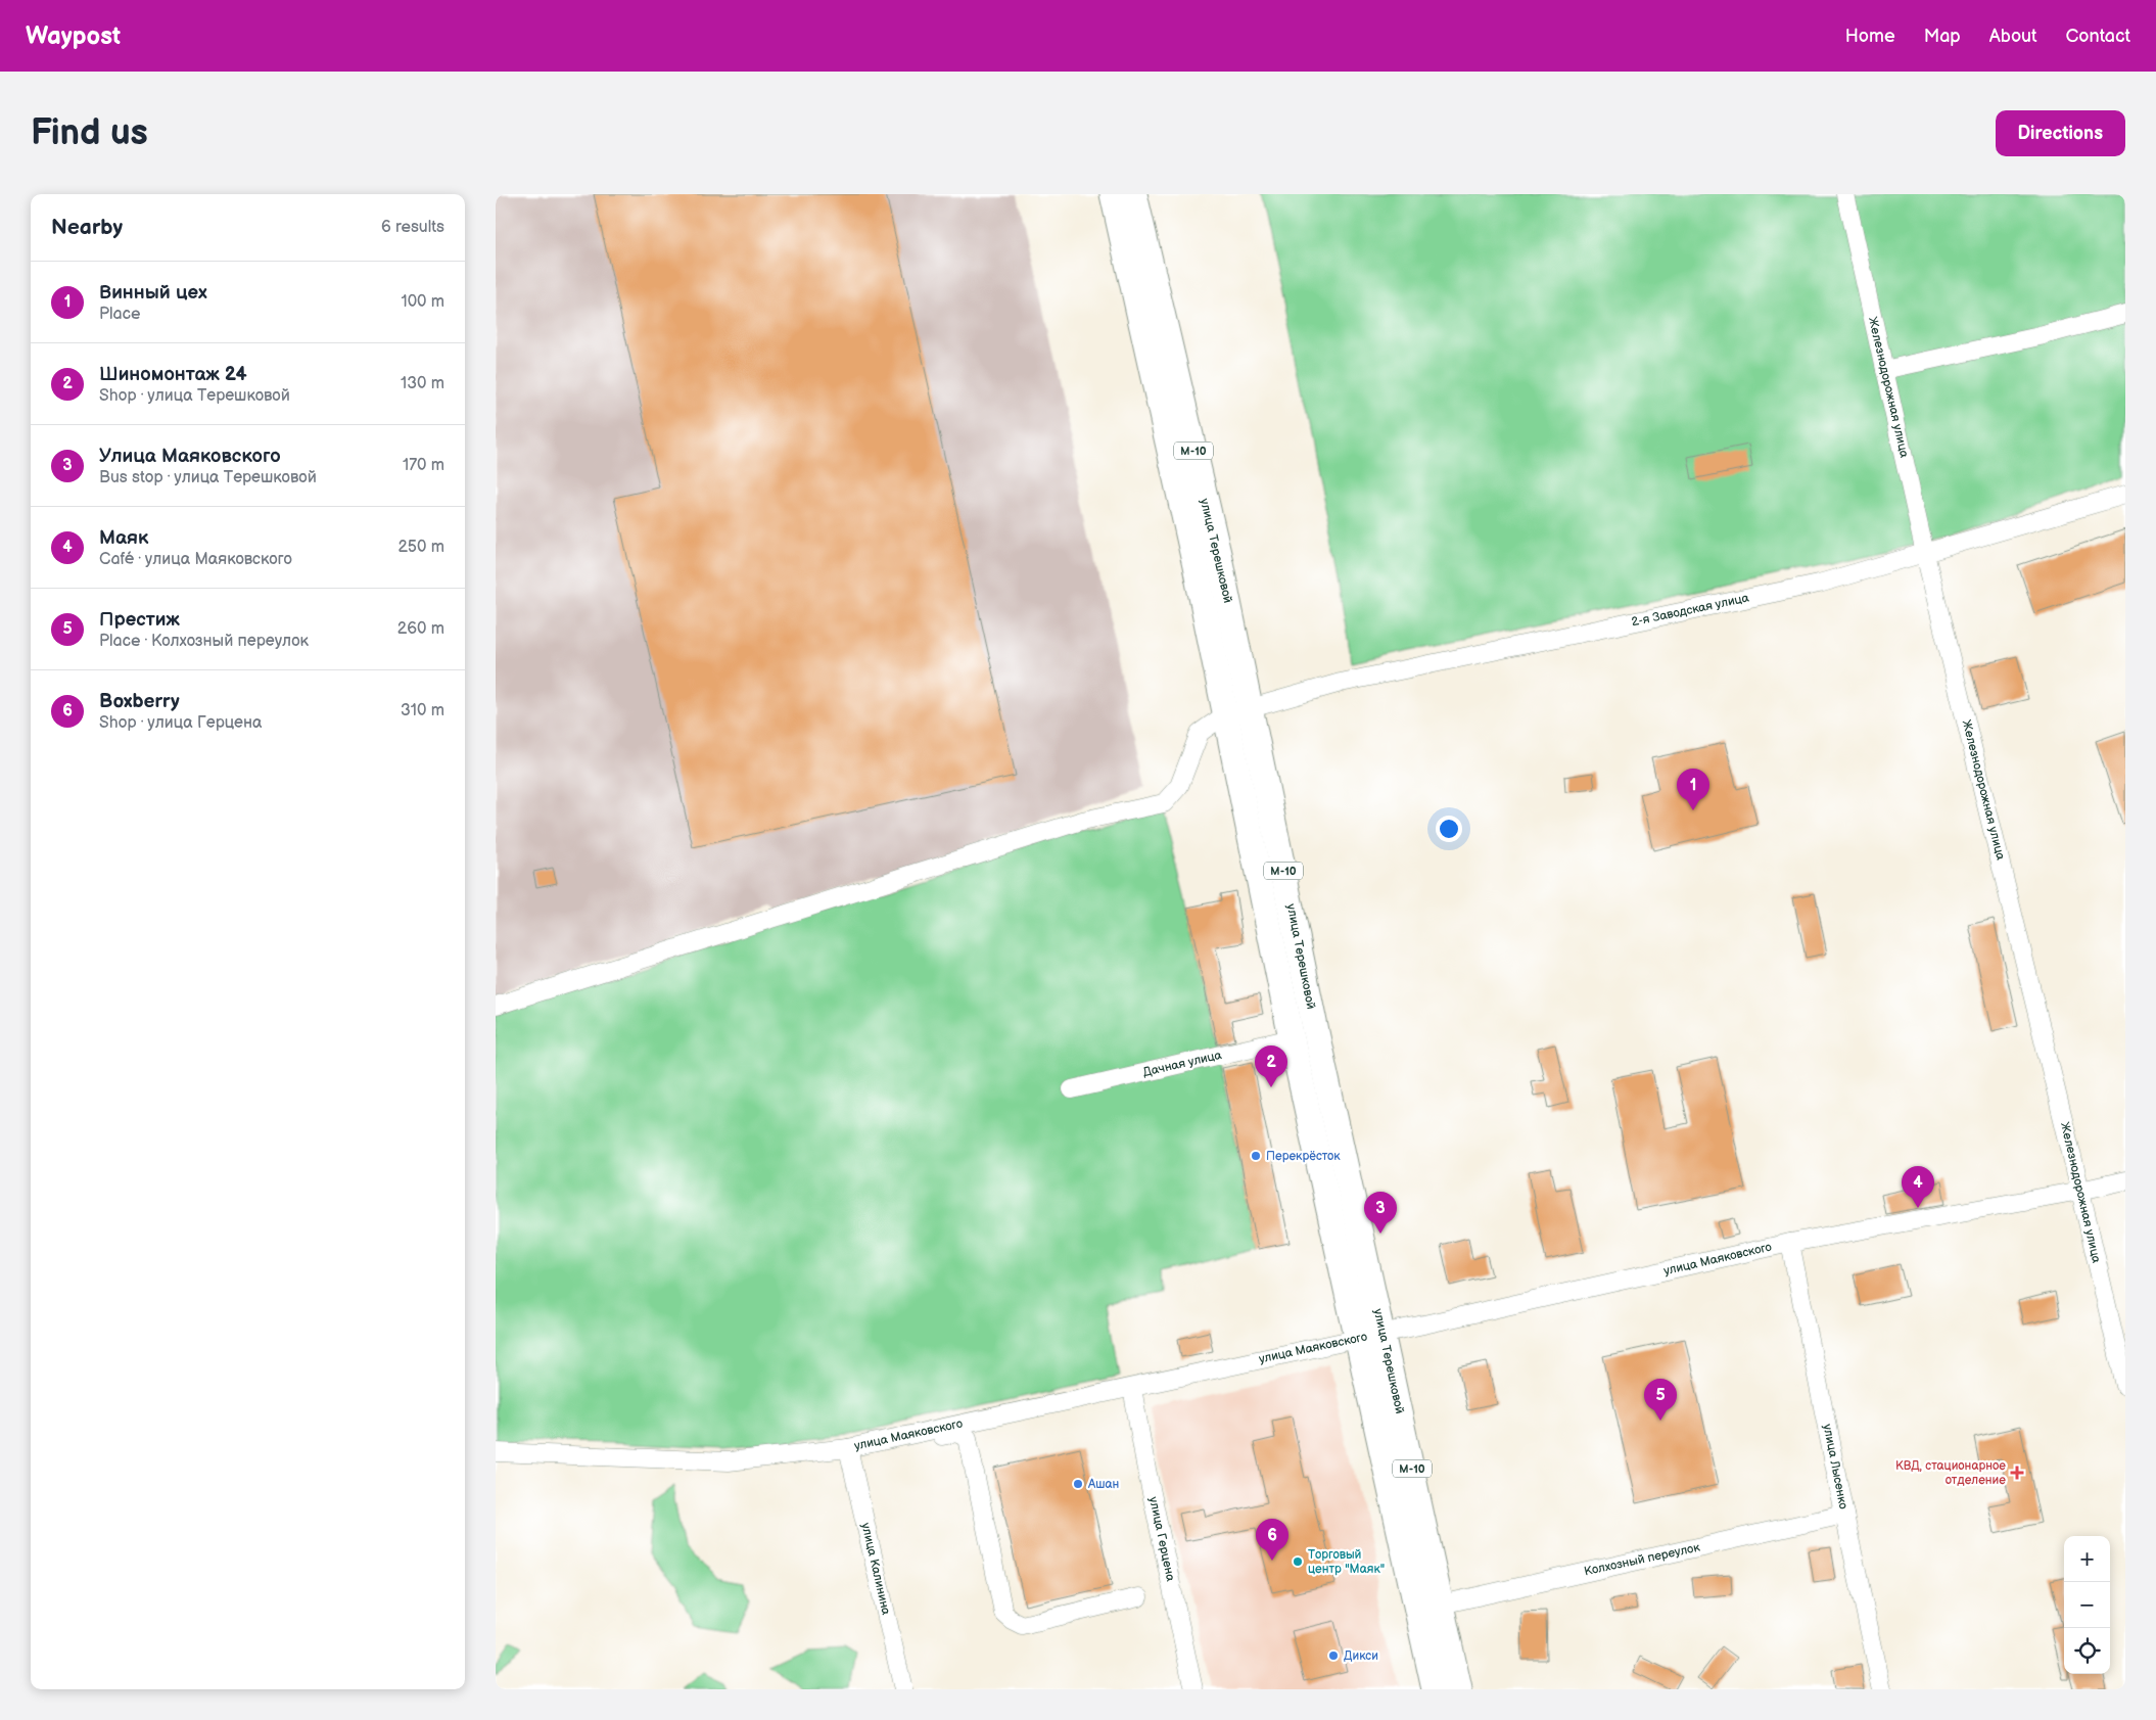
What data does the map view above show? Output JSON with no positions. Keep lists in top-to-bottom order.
{
  "streets": {
    "highway": ["М-10", "улица Терешковой"],
    "street": [
      "Железнодорожная улица",
      "2-я Заводская улица",
      "Дачная улица",
      "улица Маяковского",
      "улица Лысенко",
      "улица Герцена",
      "Колхозный переулок",
      "улица Калинина"
    ]
  },
  "crossings": [
    ["Железнодорожная улица", "2-я Заводская улица"],
    ["Железнодорожная улица", "улица Маяковского"],
    ["улица Терешковой", "2-я Заводская улица"],
    ["улица Терешковой", "Дачная улица"],
    ["улица Терешковой", "улица Маяковского"],
    ["улица Терешковой", "Колхозный переулок"],
    ["улица Маяковского", "улица Лысенко"],
    ["улица Маяковского", "улица Герцена"],
    ["улица Маяковского", "улица Калинина"],
    ["улица Лысенко", "Колхозный переулок"]
  ],
  "places": {
    "other": [
      "Перекрёсток",
      "Ашан",
      "Торговый центр \"Маяк\"",
      "Дикси"
    ],
    "health": ["КВД, стационарное отделение"]
  },
  "page": {
    "header": "Waypost",
    "nav": [
      "Home",
      "Map",
      "About",
      "Contact"
    ],
    "buttons": "Directions",
    "title": "Find us",
    "heading": ["Nearby", "6 results"],
    "list": [
      {
        "mark": "1",
        "name": "Винный цех",
        "note": "Place",
        "value": "100 m"
      },
      {
        "mark": "2",
        "name": "Шиномонтаж 24",
        "note": "Shop · улица Терешковой",
        "value": "130 m"
      },
      {
        "mark": "3",
        "name": "Улица Маяковского",
        "note": "Bus stop · улица Терешковой",
        "value": "170 m"
      },
      {
        "mark": "4",
        "name": "Маяк",
        "note": "Café · улица Маяковского",
        "value": "250 m"
      },
      {
        "mark": "5",
        "name": "Престиж",
        "note": "Place · Колхозный переулок",
        "value": "260 m"
      },
      {
        "mark": "6",
        "name": "Boxberry",
        "note": "Shop · улица Герцена",
        "value": "310 m"
      }
    ],
    "pins": [
      "1",
      "2",
      "4",
      "3",
      "5",
      "6"
    ],
    "map_buttons": ["+", "−"]
  }
}
